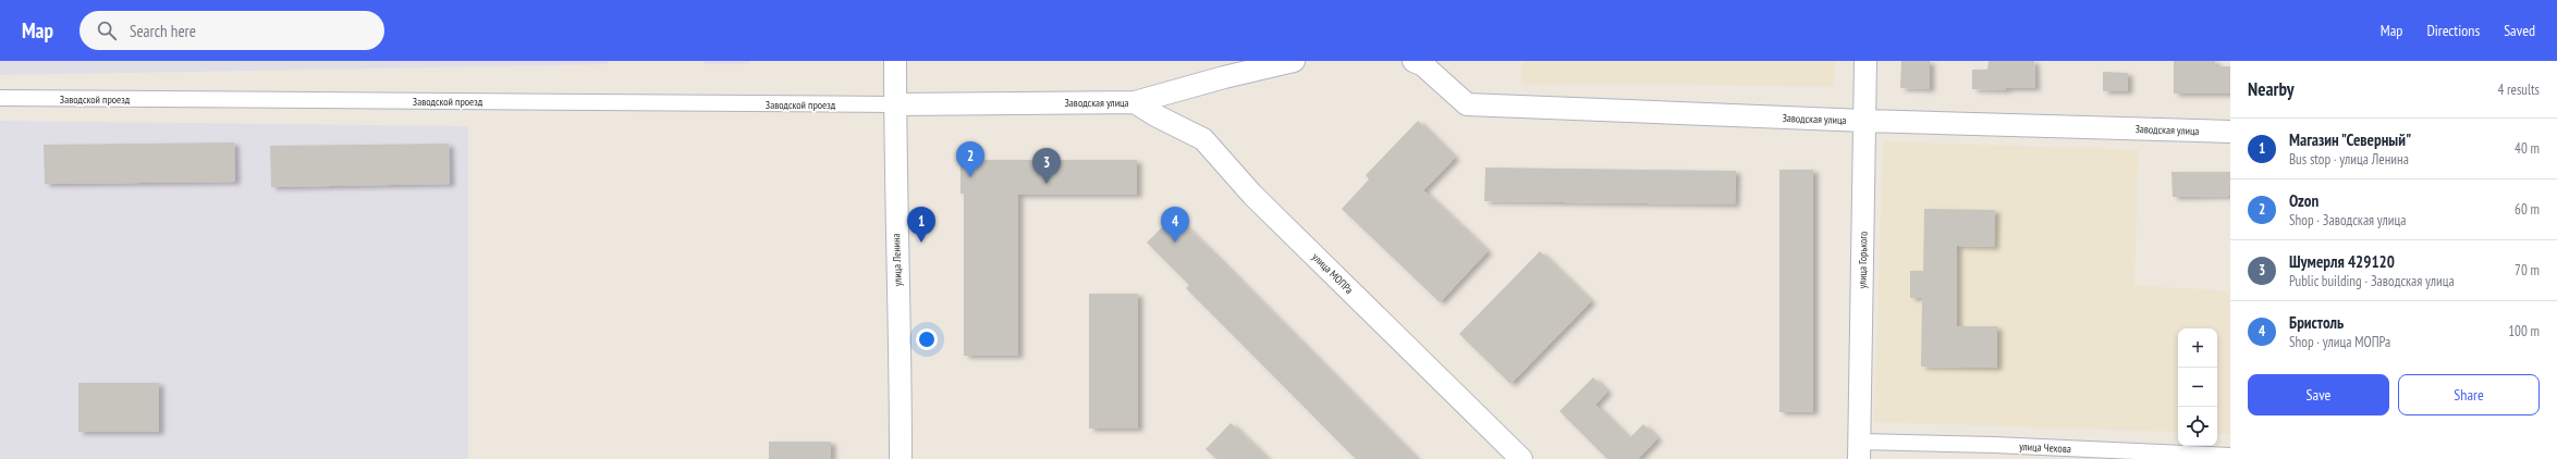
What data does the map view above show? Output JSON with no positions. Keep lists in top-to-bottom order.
{
  "streets": {
    "street": [
      "Заводской проезд",
      "Заводская улица",
      "улица Ленина",
      "улица Горького",
      "улица МОПРа",
      "улица Чехова"
    ]
  },
  "crossings": [
    ["Заводской проезд", "Заводская улица"],
    ["Заводской проезд", "улица Ленина"],
    ["Заводская улица", "улица Ленина"],
    ["Заводская улица", "улица Горького"],
    ["Заводская улица", "улица МОПРа"],
    ["улица Горького", "улица Чехова"]
  ],
  "page": {
    "header": "Map",
    "search": "Search here",
    "nav": ["Map", "Directions", "Saved"],
    "heading": ["Nearby", "4 results"],
    "list": [
      {
        "mark": "1",
        "name": "Магазин \"Северный\"",
        "note": "Bus stop · улица Ленина",
        "value": "40 m"
      },
      {
        "mark": "2",
        "name": "Ozon",
        "note": "Shop · Заводская улица",
        "value": "60 m"
      },
      {
        "mark": "3",
        "name": "Шумерля 429120",
        "note": "Public building · Заводская улица",
        "value": "70 m"
      },
      {
        "mark": "4",
        "name": "Бристоль",
        "note": "Shop · улица МОПРа",
        "value": "100 m"
      }
    ],
    "pins": [
      "2",
      "3",
      "1",
      "4"
    ],
    "map_buttons": ["+", "−"],
    "buttons": ["Save", "Share"]
  }
}
